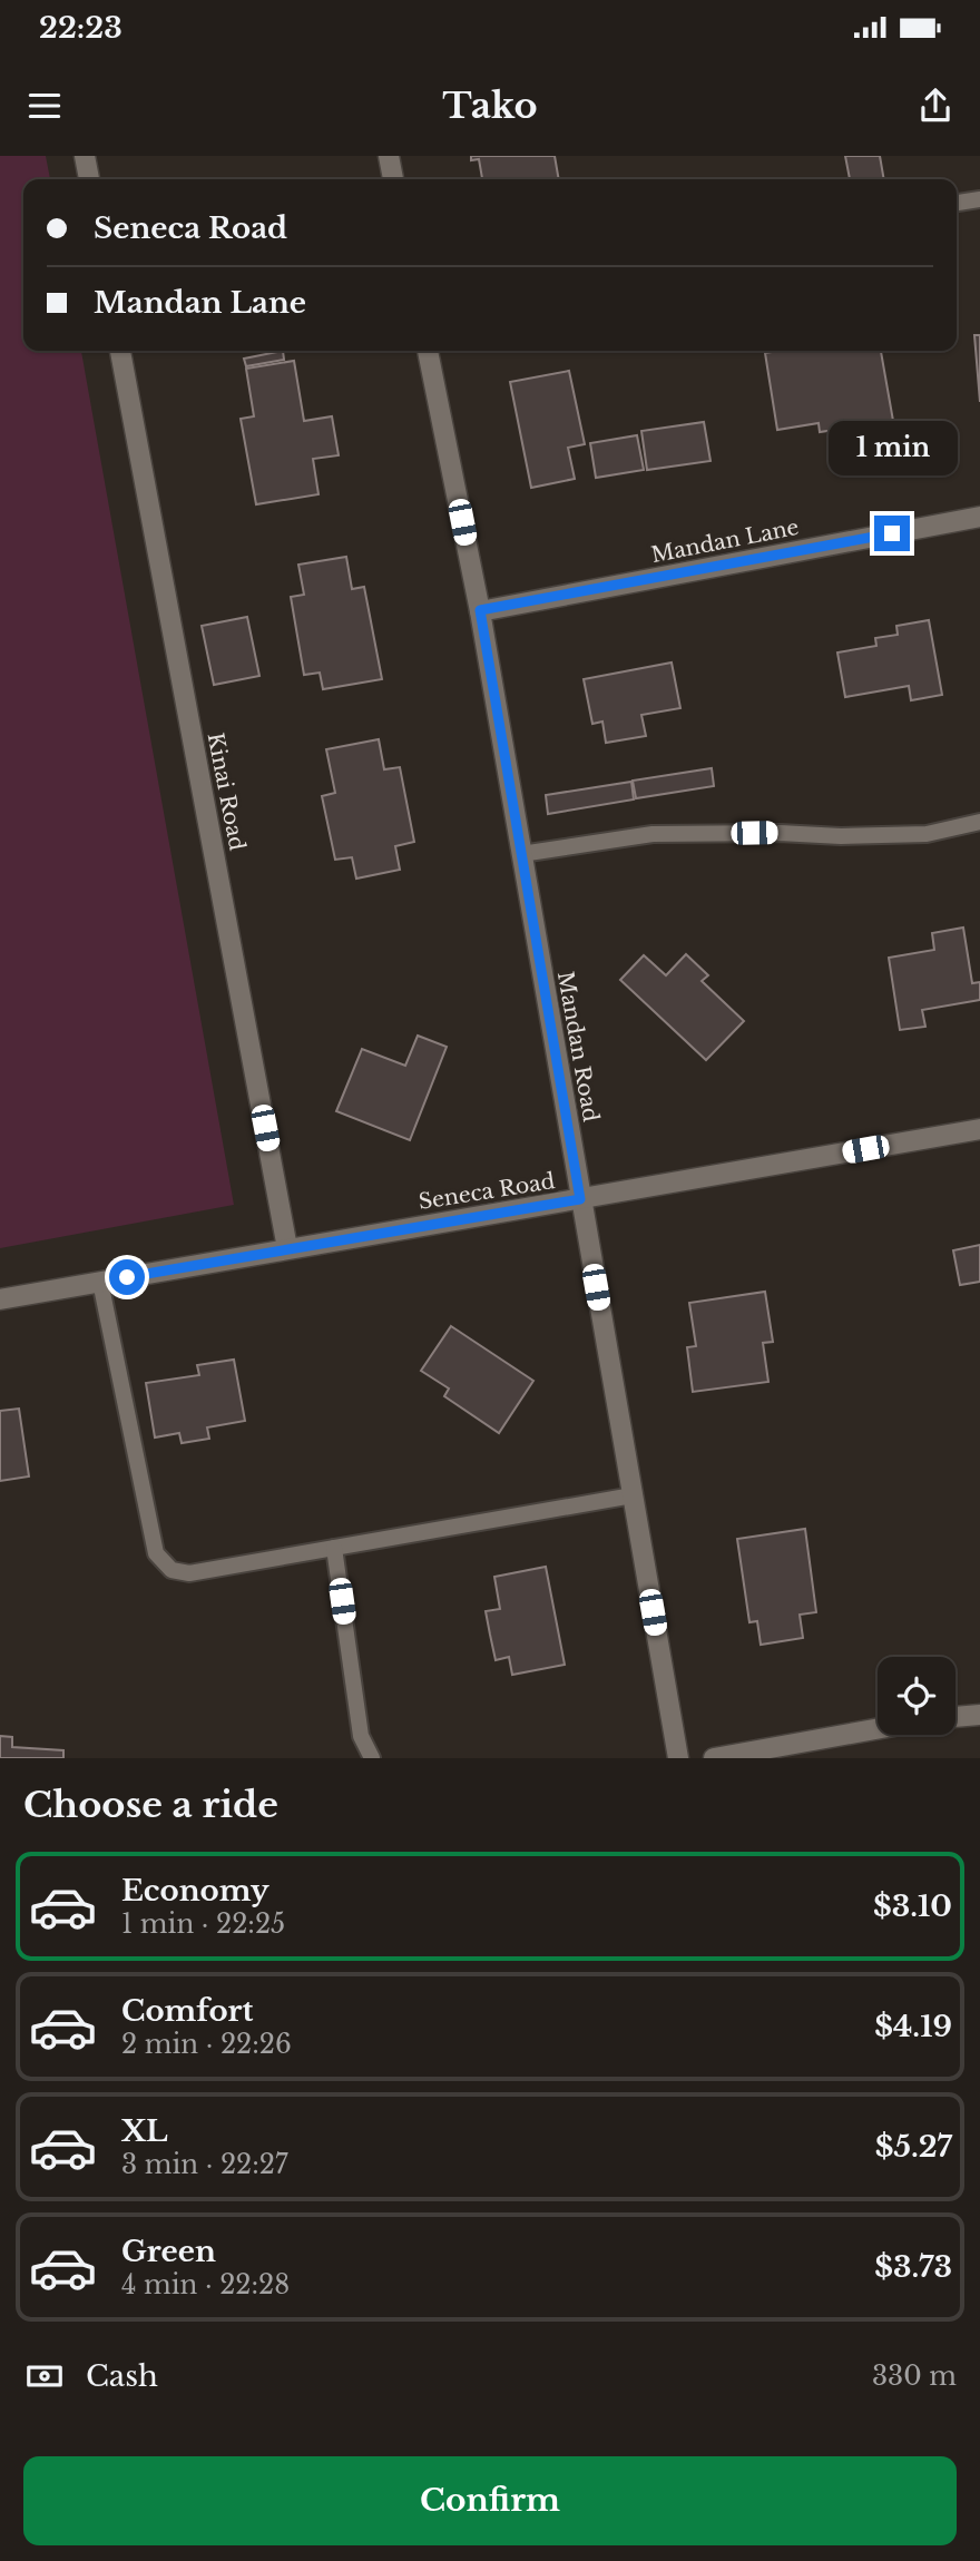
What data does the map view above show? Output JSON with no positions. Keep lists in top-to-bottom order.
{
  "streets": {
    "street": [
      "Mandan Lane",
      "Kinai Road",
      "Mandan Road",
      "Seneca Road"
    ]
  },
  "crossings": [
    ["Mandan Lane", "Mandan Road"],
    ["Kinai Road", "Seneca Road"],
    ["Mandan Road", "Seneca Road"]
  ],
  "page": {
    "status": "22:23",
    "header": "Tako",
    "banner": ["Seneca Road", "Mandan Lane"],
    "bubble": "1 min",
    "heading": "Choose a ride",
    "list": [
      {
        "name": "Economy",
        "note": "1 min · 22:25",
        "value": "$3.10"
      },
      {
        "name": "Comfort",
        "note": "2 min · 22:26",
        "value": "$4.19"
      },
      {
        "name": "XL",
        "note": "3 min · 22:27",
        "value": "$5.27"
      },
      {
        "name": "Green",
        "note": "4 min · 22:28",
        "value": "$3.73"
      }
    ],
    "pay": ["Cash", "330 m"],
    "buttons": "Confirm"
  }
}
